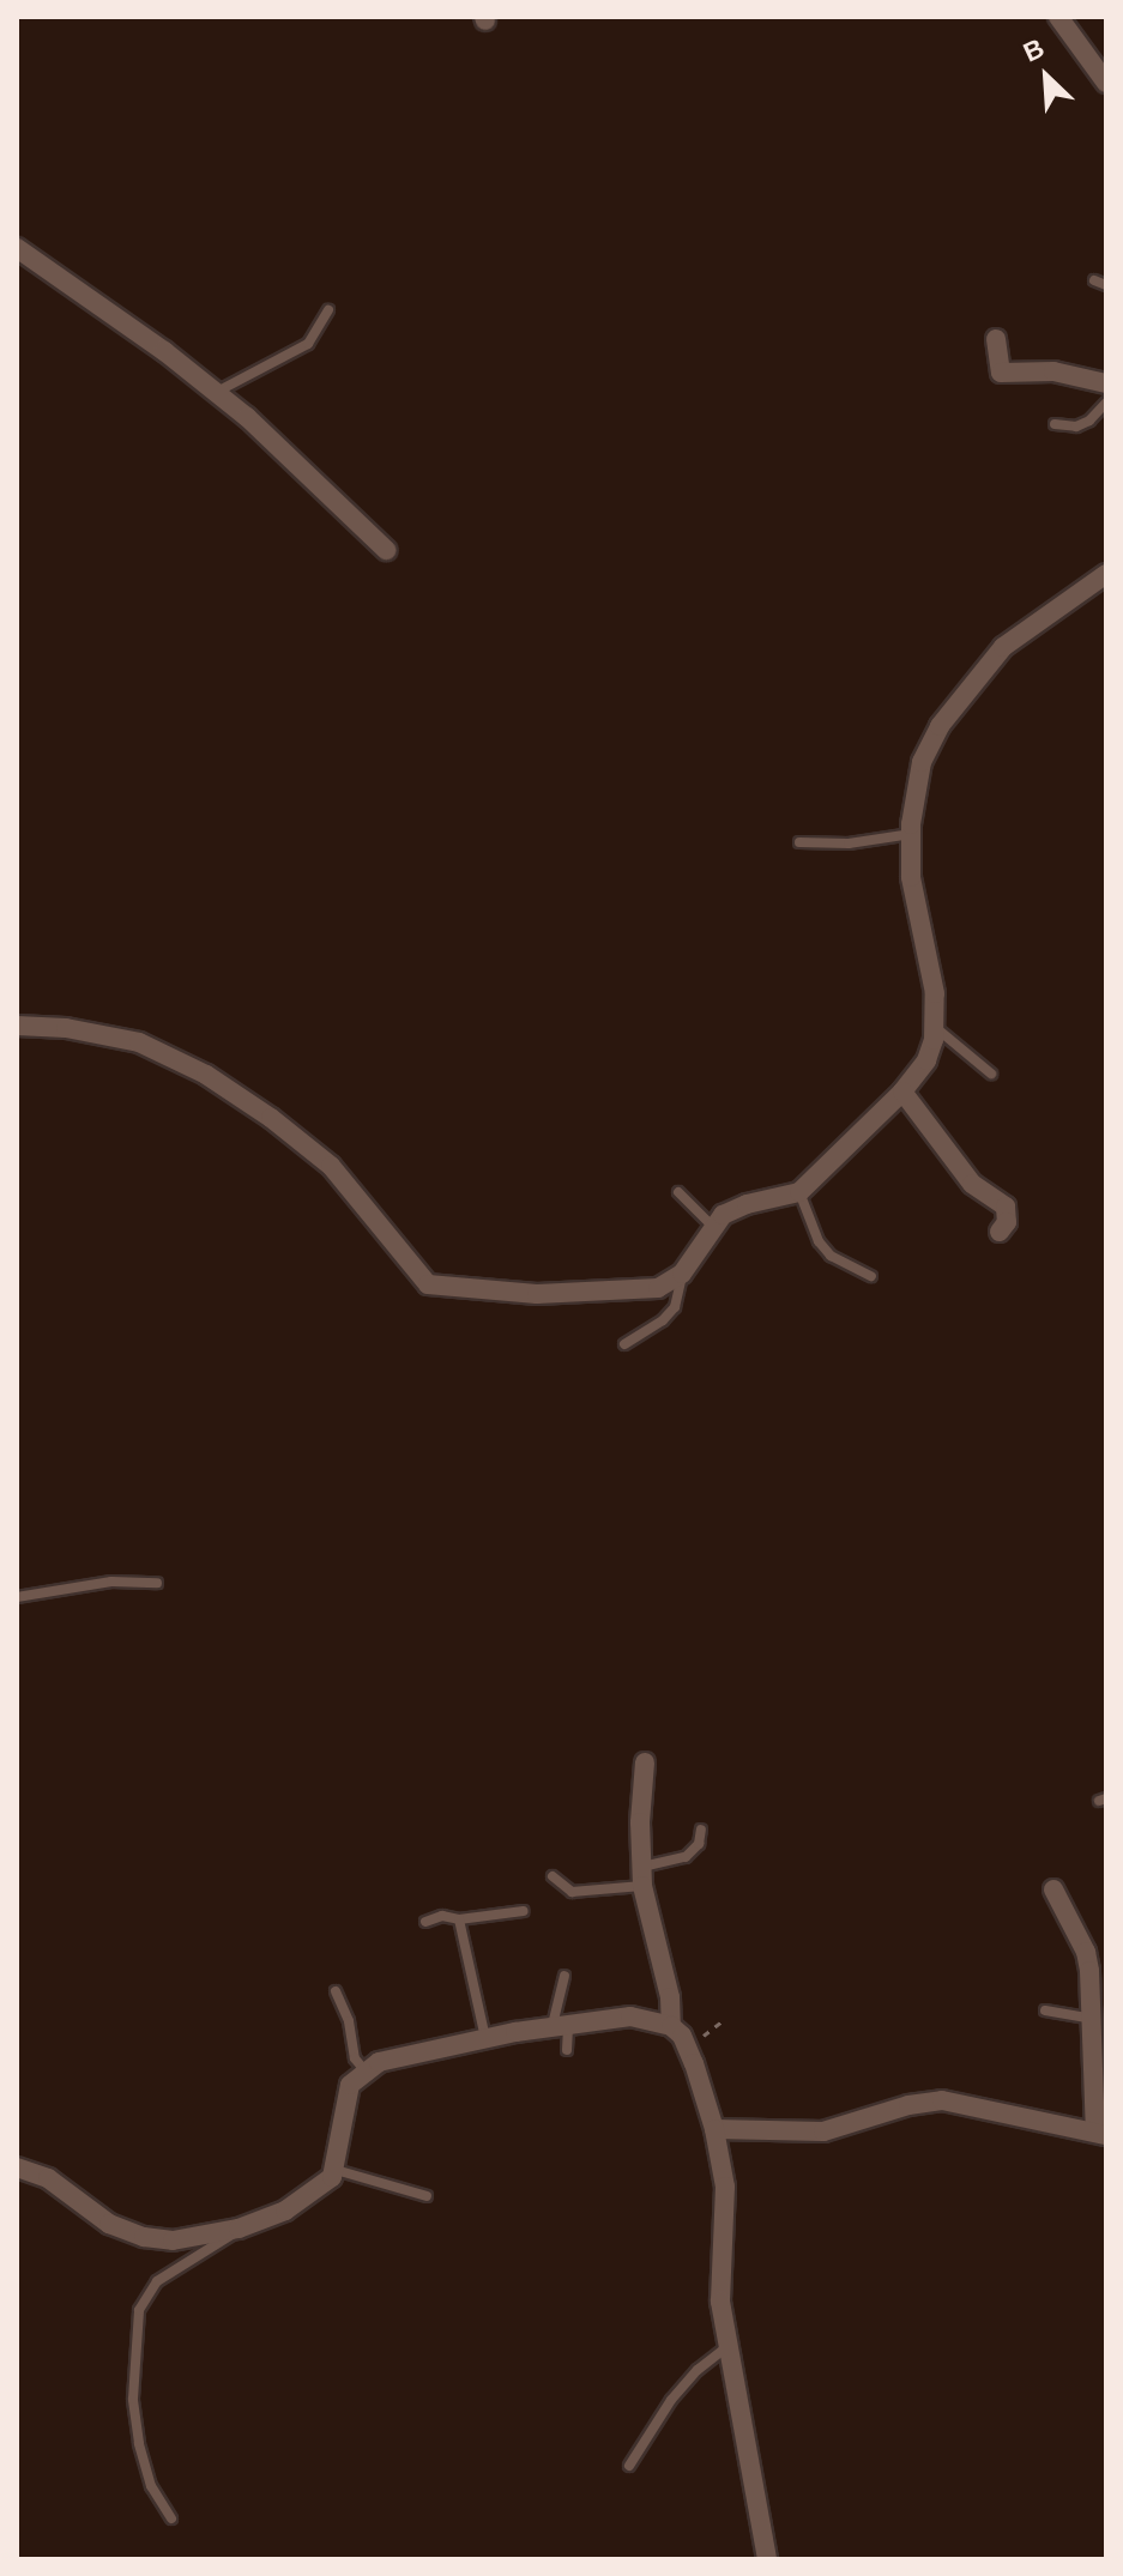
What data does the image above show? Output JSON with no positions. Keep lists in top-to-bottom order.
{
  "north": "top left"
}
